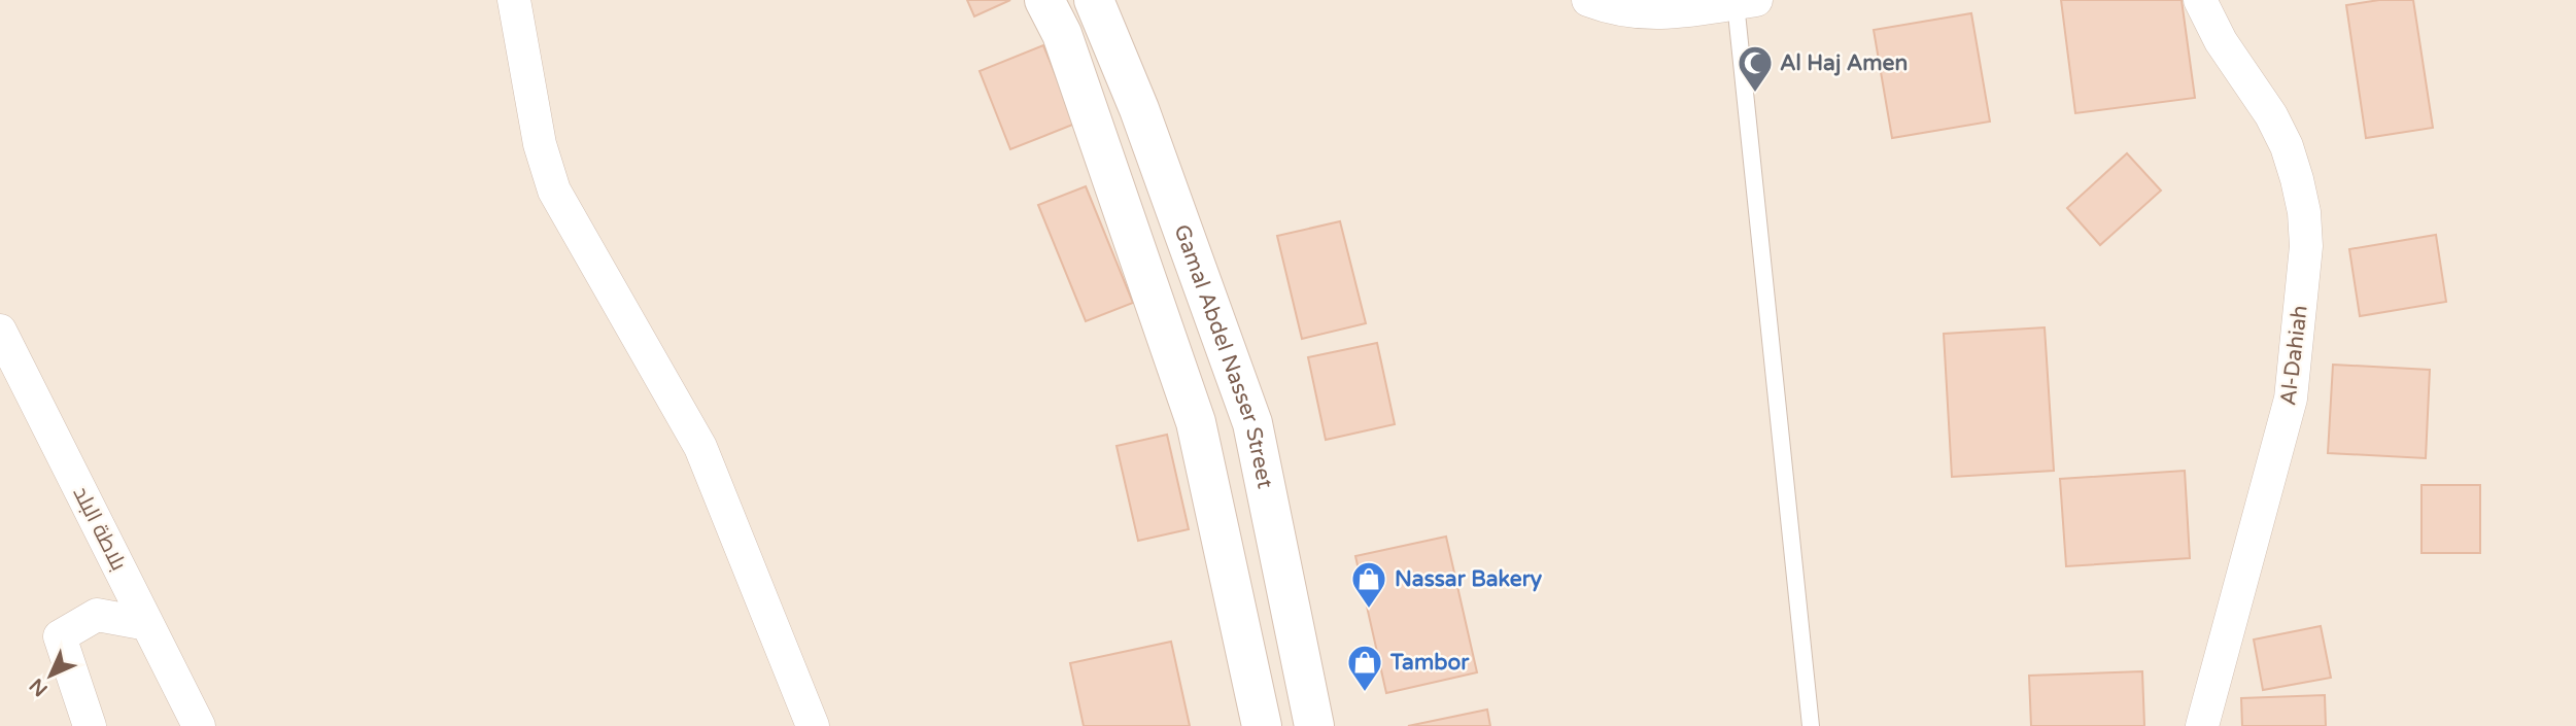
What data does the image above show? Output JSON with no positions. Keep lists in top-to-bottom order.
{
  "streets": {
    "main road": ["Gamal Abdel Nasser Street"],
    "street": ["Al-Dahiah", "بلاطة البلد"]
  },
  "places": {
    "mosque": ["Al Haj Amen"],
    "shop": ["Nassar Bakery", "Tambor"]
  },
  "north": "bottom left"
}
